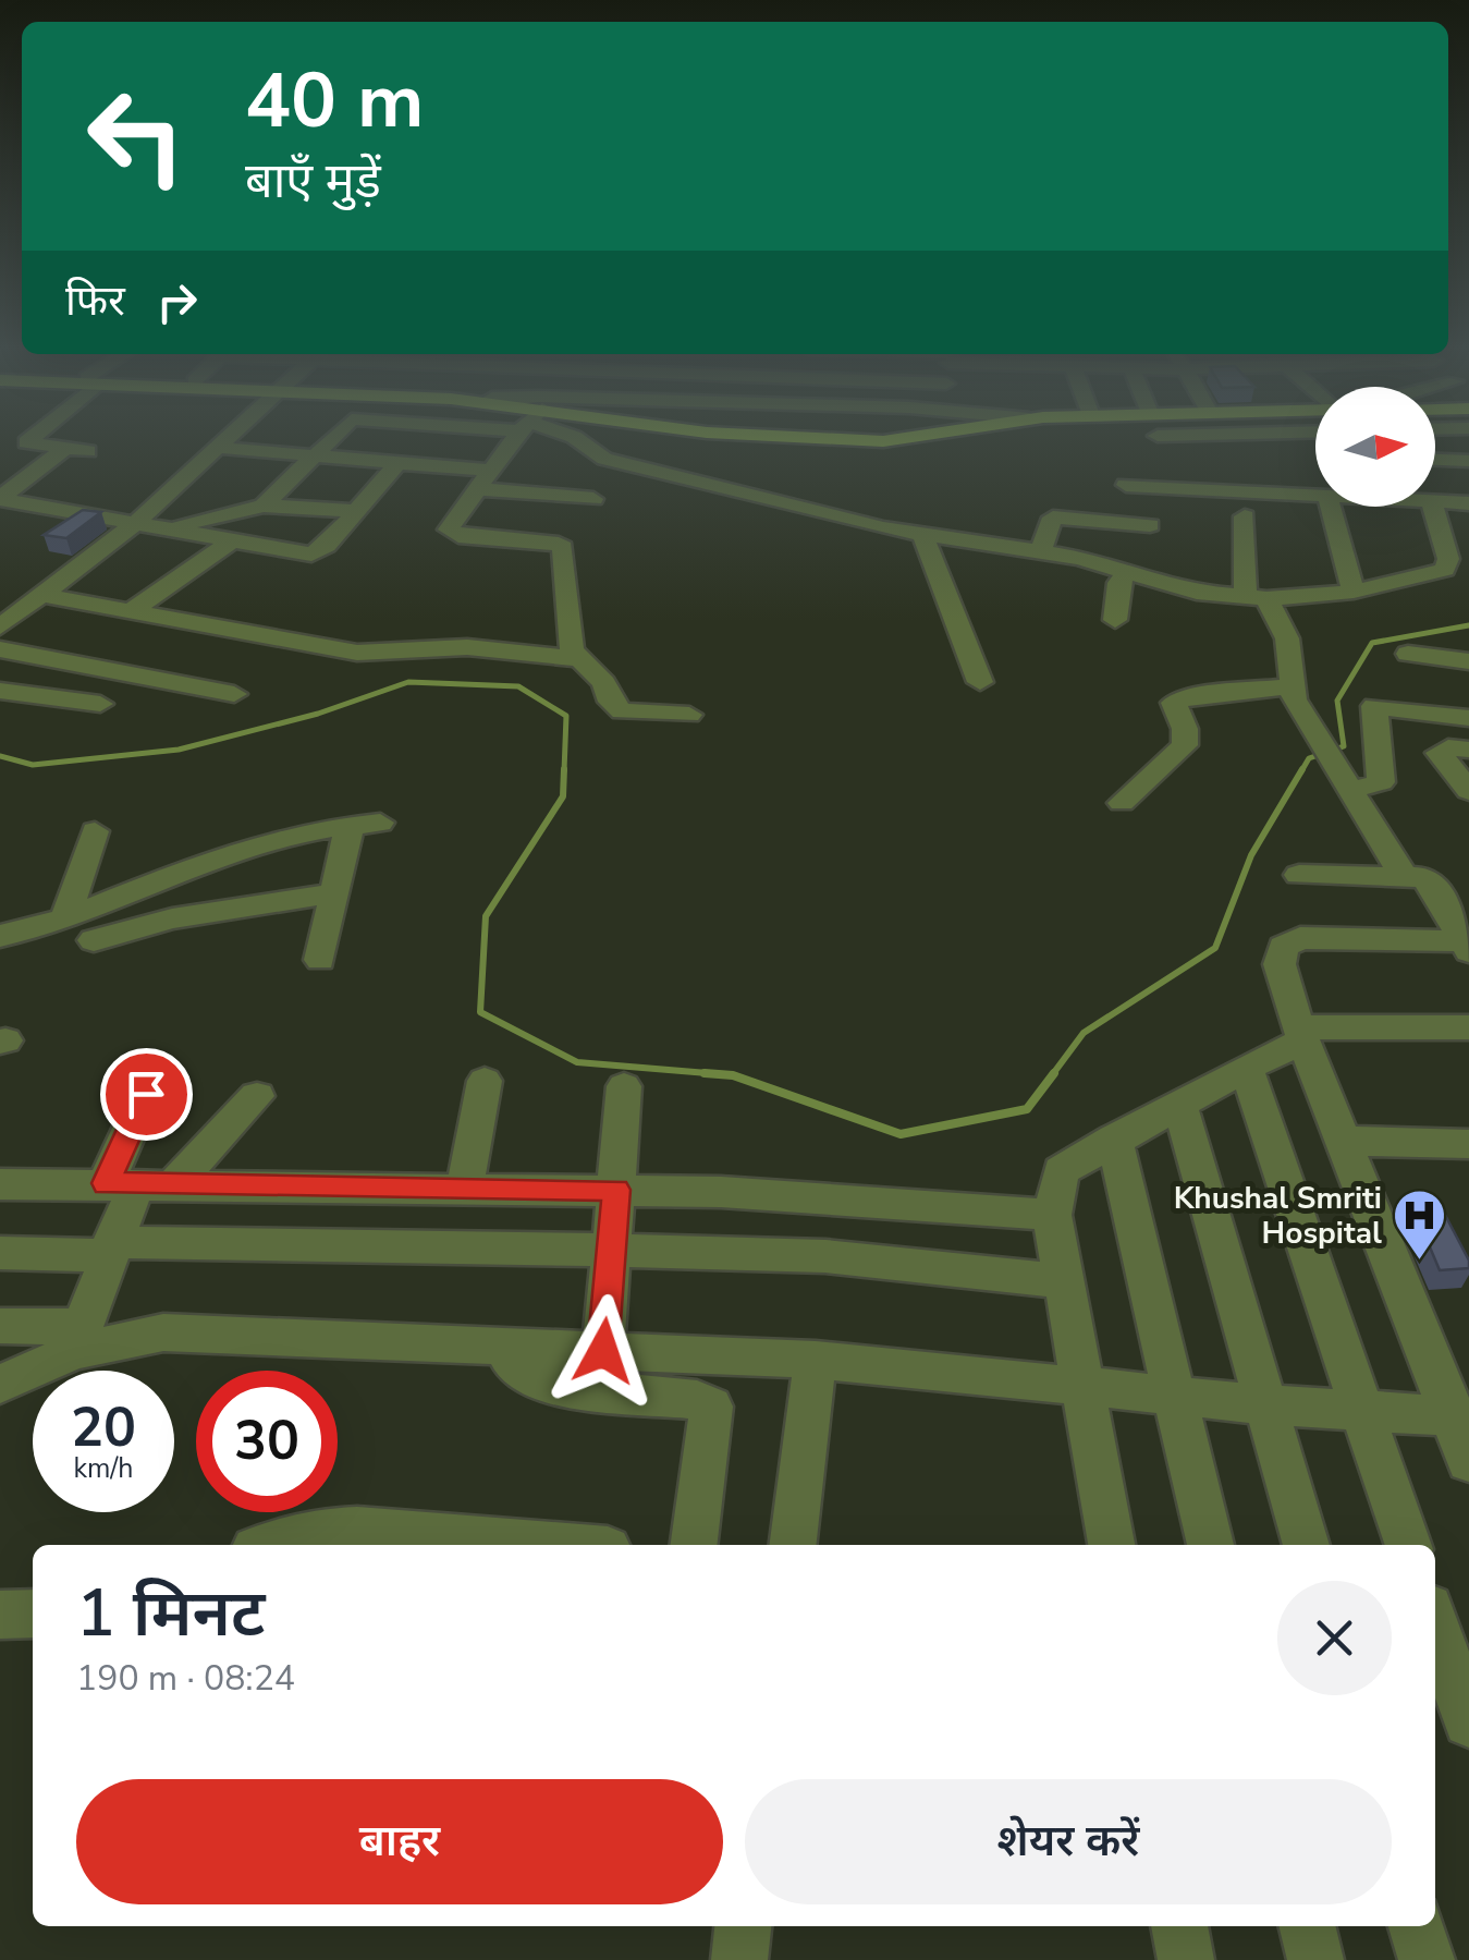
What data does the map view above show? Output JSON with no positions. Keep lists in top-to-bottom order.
{
  "places": {
    "hospital": ["Khushal Smriti Hospital"]
  },
  "north": "right",
  "page": {
    "turn": ["40 m", "बाएँ मुड़ें"],
    "then": "फिर",
    "speed": "20 km/h",
    "limit": "30",
    "heading": ["1 मिनट", "190 m · 08:24"],
    "buttons": ["बाहर", "शेयर करें"]
  }
}
